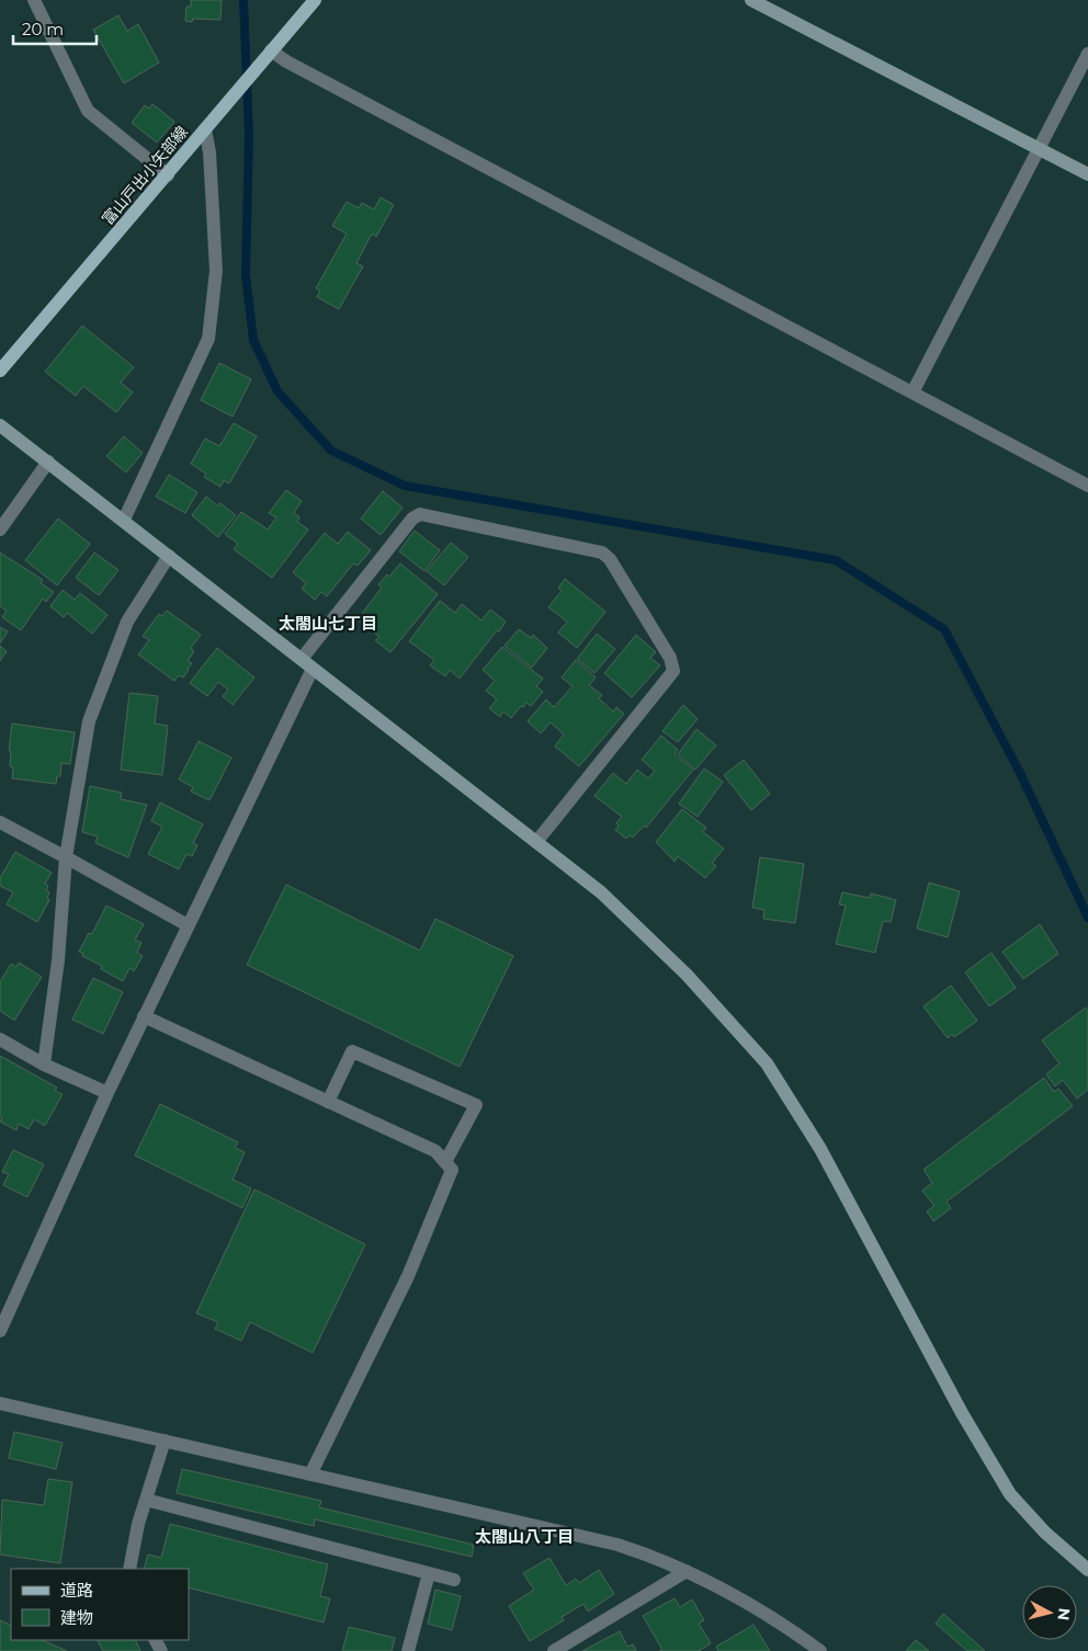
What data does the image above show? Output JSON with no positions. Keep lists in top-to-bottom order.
{
  "streets": {
    "main road": ["富山戸出小矢部線"]
  },
  "districts": ["太閤山七丁目", "太閤山八丁目"],
  "legend": ["道路", "建物"],
  "scale_bar": "20 m",
  "north": "right"
}
